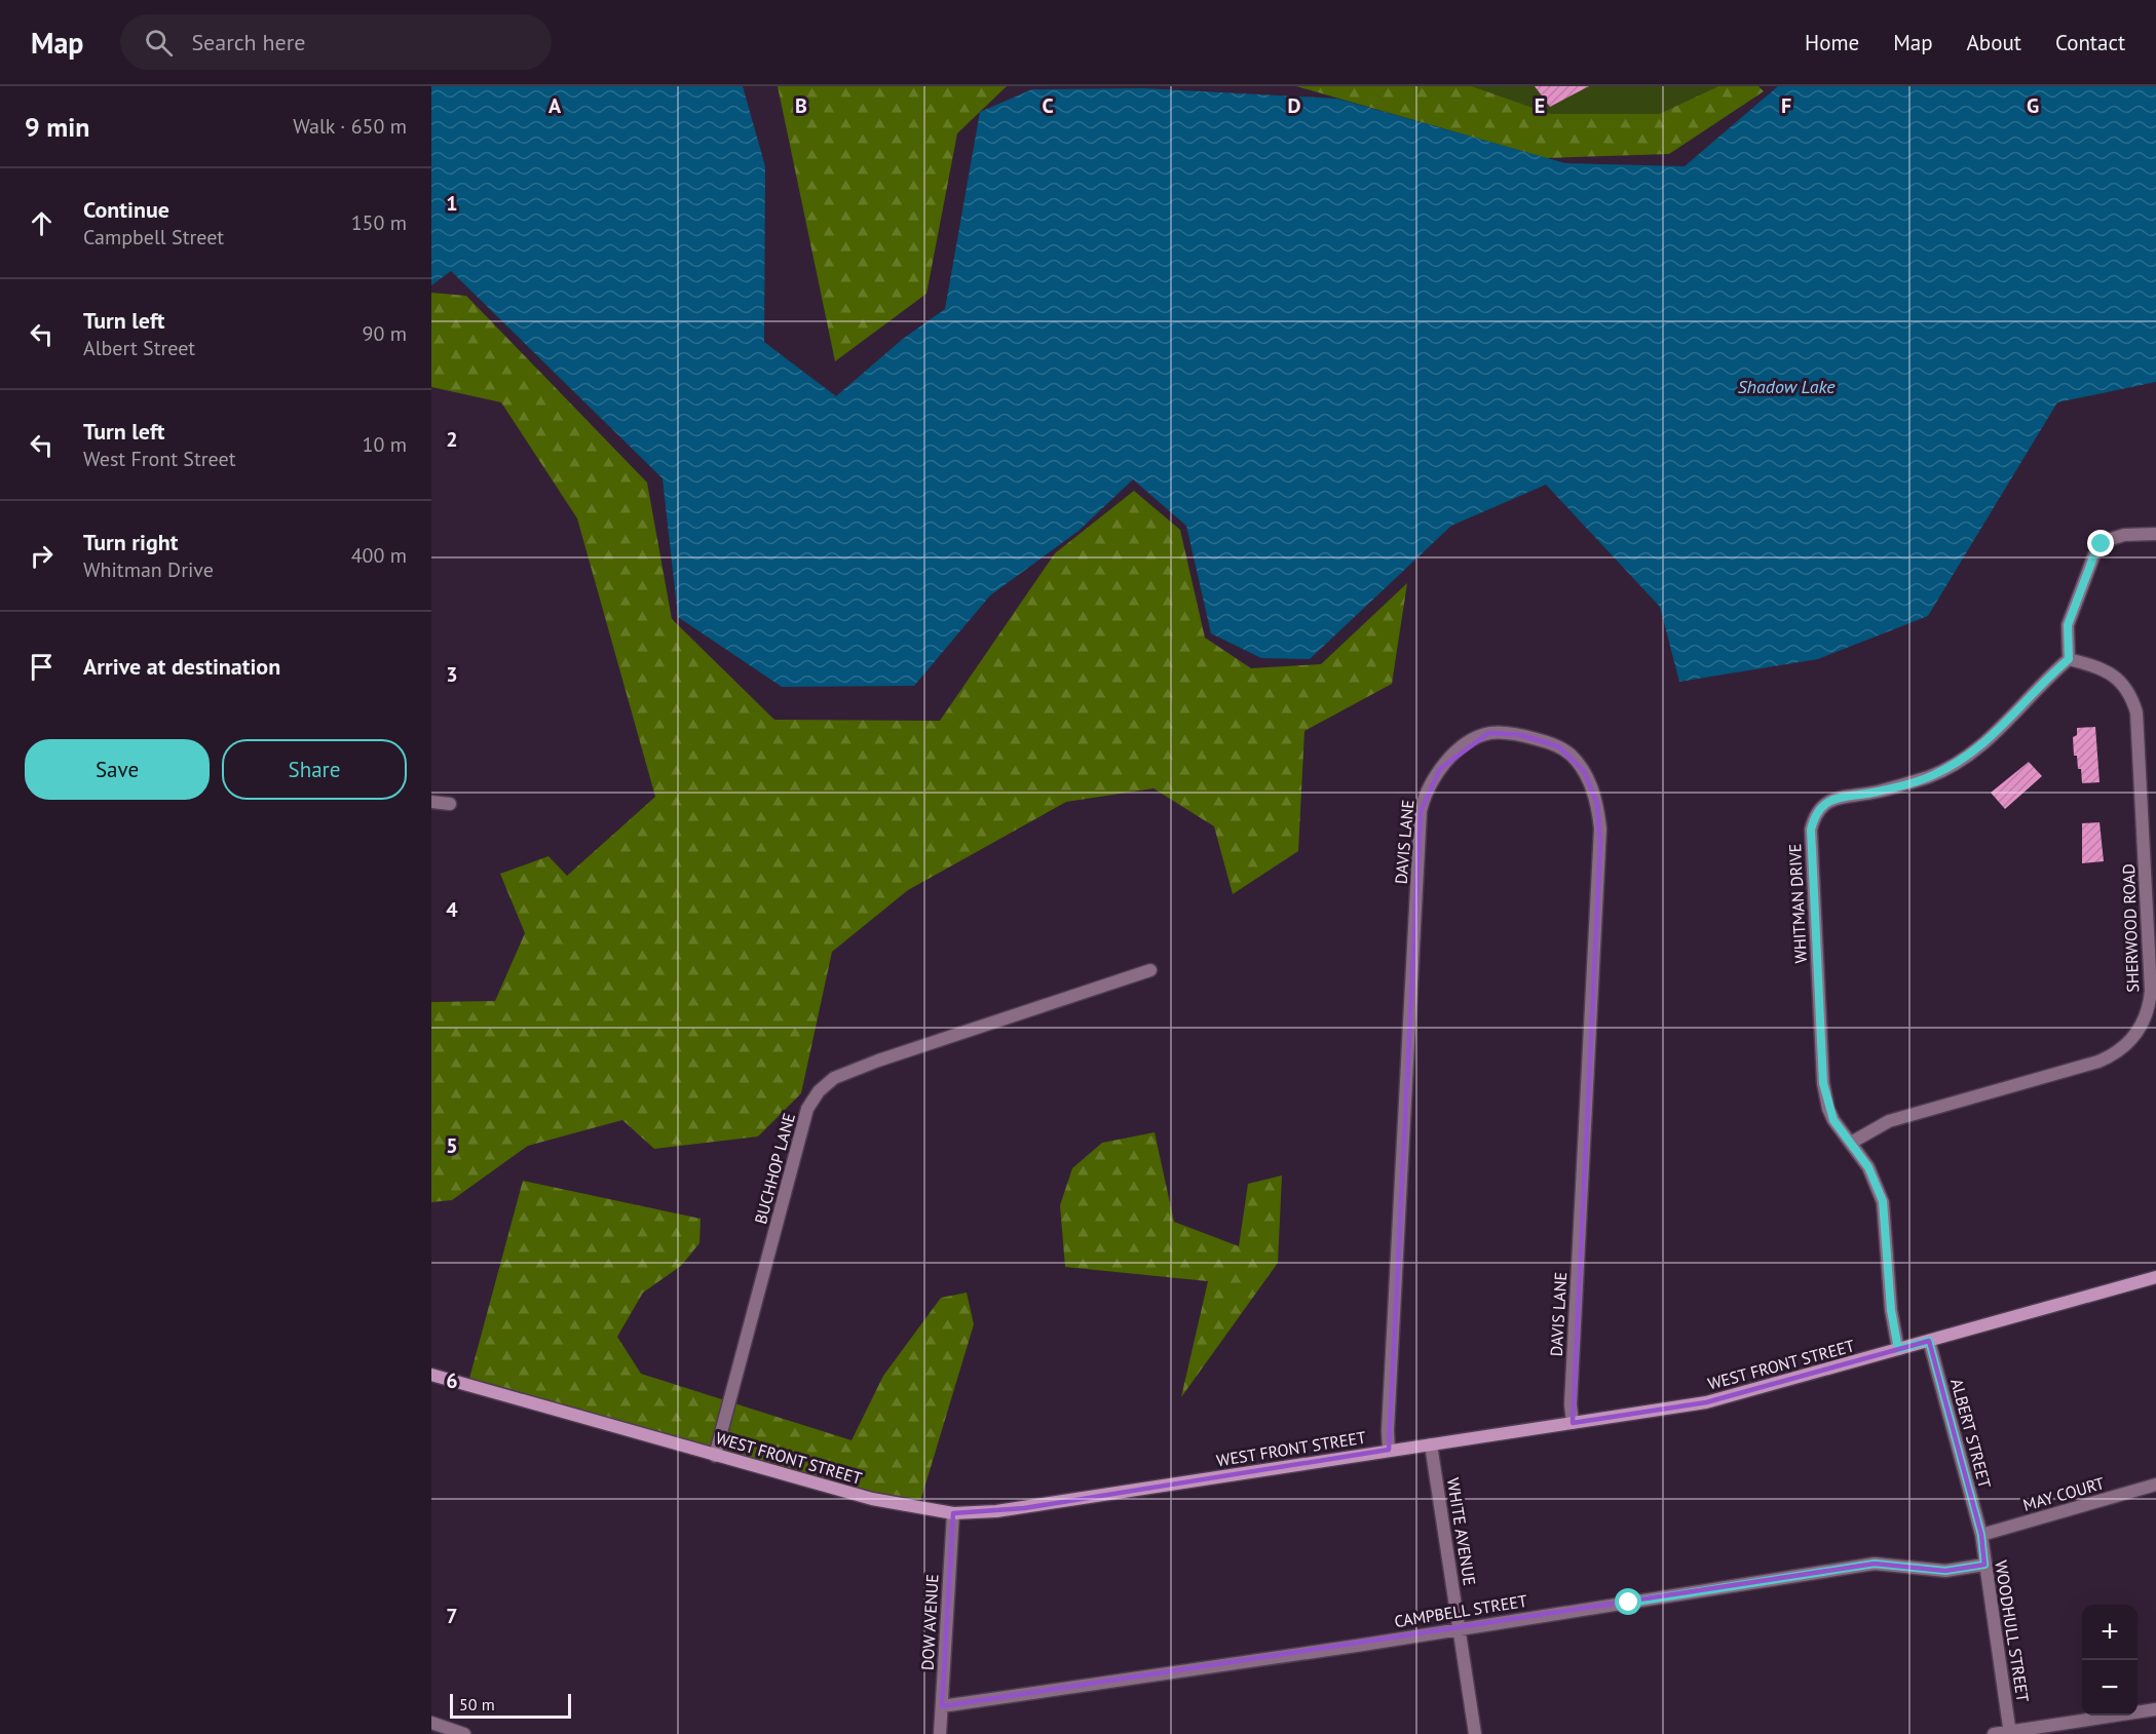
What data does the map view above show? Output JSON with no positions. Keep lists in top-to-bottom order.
{
  "streets": {
    "street": [
      "DAVIS LANE",
      "WHITMAN DRIVE",
      "SHERWOOD ROAD",
      "BUCHHOP LANE",
      "WEST FRONT STREET",
      "ALBERT STREET",
      "MAY COURT",
      "WHITE AVENUE",
      "CAMPBELL STREET",
      "DOW AVENUE",
      "WOODHULL STREET"
    ]
  },
  "crossings": [
    ["DAVIS LANE", "WEST FRONT STREET"],
    ["WHITMAN DRIVE", "SHERWOOD ROAD"],
    ["WHITMAN DRIVE", "WEST FRONT STREET"],
    ["BUCHHOP LANE", "WEST FRONT STREET"],
    ["WEST FRONT STREET", "ALBERT STREET"],
    ["WEST FRONT STREET", "WHITE AVENUE"],
    ["WEST FRONT STREET", "DOW AVENUE"],
    ["ALBERT STREET", "MAY COURT"],
    ["ALBERT STREET", "WOODHULL STREET"],
    ["MAY COURT", "WOODHULL STREET"],
    ["WHITE AVENUE", "CAMPBELL STREET"],
    ["CAMPBELL STREET", "DOW AVENUE"],
    ["CAMPBELL STREET", "WOODHULL STREET"]
  ],
  "water": ["Shadow Lake"],
  "scale_bar": "50 m",
  "page": {
    "header": "Map",
    "search": "Search here",
    "nav": [
      "Home",
      "Map",
      "About",
      "Contact"
    ],
    "heading": ["9 min", "Walk · 650 m"],
    "list": [
      ["Continue", "Campbell Street", "150 m"],
      ["Turn left", "Albert Street", "90 m"],
      ["Turn left", "West Front Street", "10 m"],
      ["Turn right", "Whitman Drive", "400 m"],
      "Arrive at destination"
    ],
    "buttons": ["Save", "Share"],
    "map_buttons": ["+", "−"],
    "scale": "50 m"
  },
  "grid": {
    "columns": [
      "A",
      "B",
      "C",
      "D",
      "E",
      "F",
      "G"
    ],
    "rows": [
      "1",
      "2",
      "3",
      "4",
      "5",
      "6",
      "7"
    ]
  }
}
